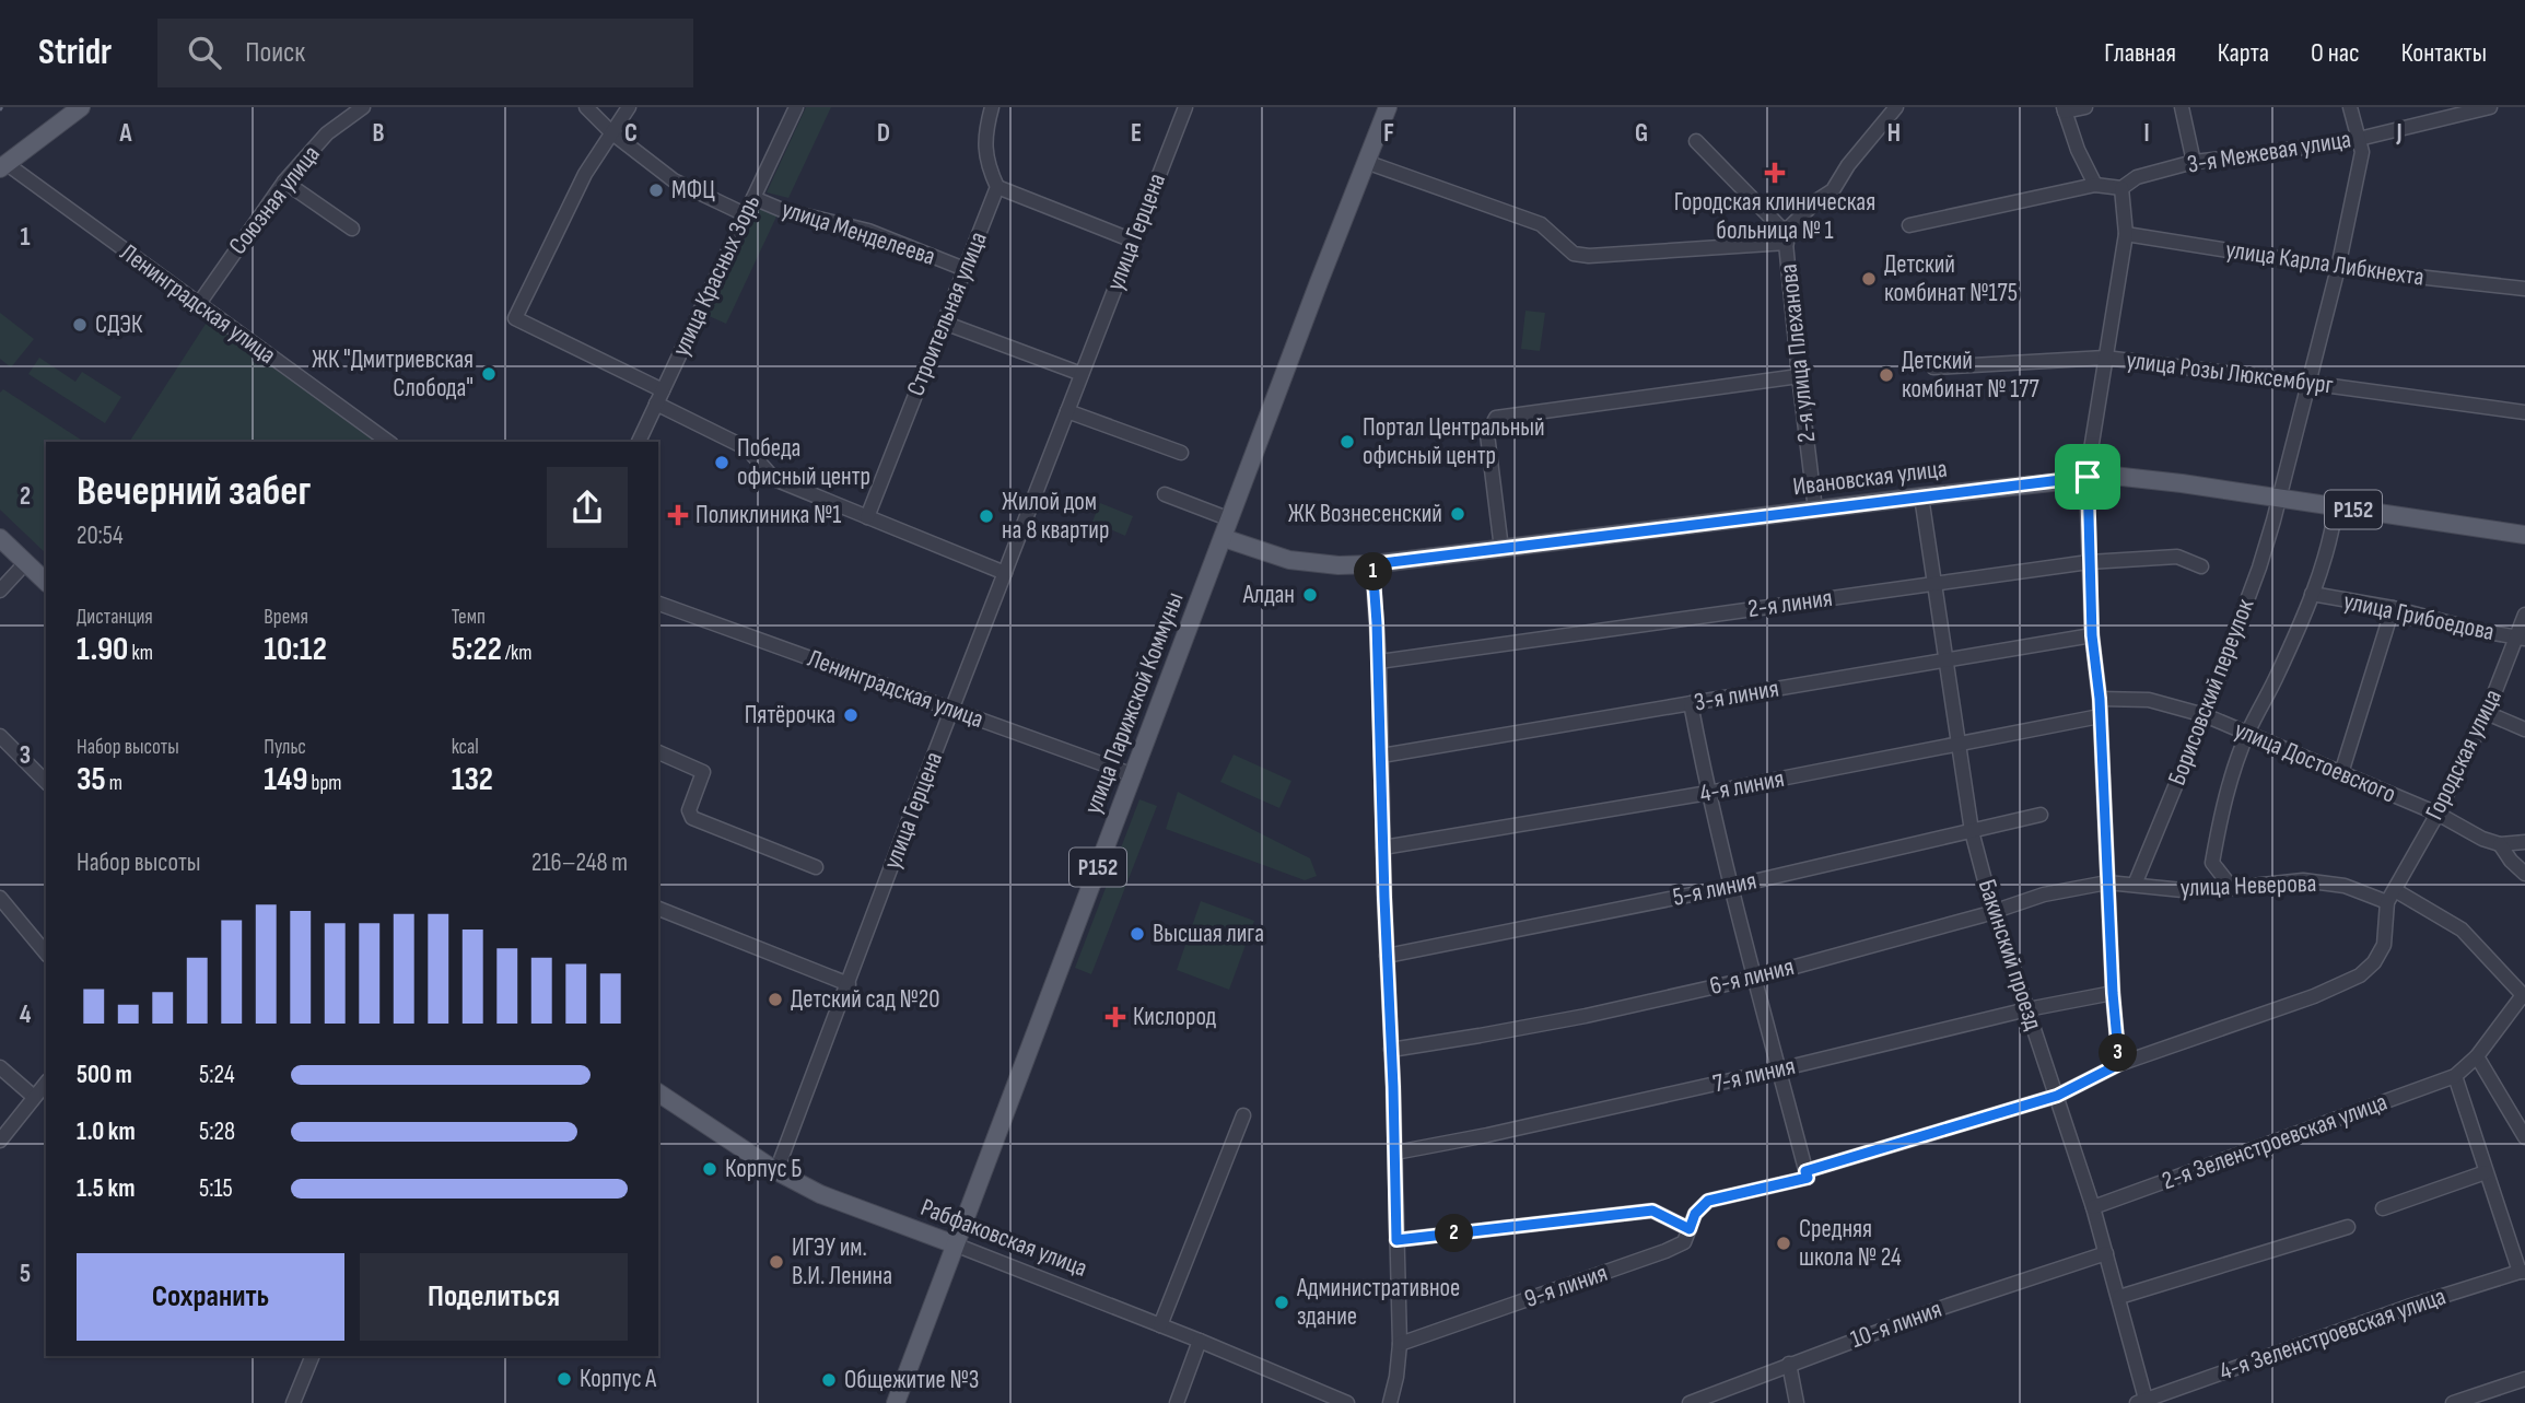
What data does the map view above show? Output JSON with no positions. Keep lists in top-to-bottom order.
{
  "streets": {
    "main road": [
      "Ивановская улица",
      "Р152",
      "улица Парижской Коммуны",
      "Рабфаковская улица"
    ],
    "street": [
      "3-я Межевая улица",
      "Союзная улица",
      "улица Герцена",
      "улица Менделеева",
      "улица Карла Либкнехта",
      "улица Красных Зорь",
      "Ленинградская улица",
      "Строительная улица",
      "2-я улица Плеханова",
      "улица Розы Люксембург",
      "2-я линия",
      "улица Грибоедова",
      "Борисовский переулок",
      "3-я линия",
      "Городская улица",
      "улица Достоевского",
      "4-я линия",
      "улица Неверова",
      "5-я линия",
      "Бакинский проезд",
      "6-я линия",
      "7-я линия",
      "2-я Зеленстроевская улица",
      "9-я линия",
      "10-я линия",
      "4-я Зеленстроевская улица"
    ]
  },
  "crossings": [
    ["3-я Межевая улица", "Борисовский переулок"],
    ["Союзная улица", "Ленинградская улица"],
    ["улица Герцена", "Ленинградская улица"],
    ["улица Герцена", "Рабфаковская улица"],
    ["улица Менделеева", "улица Красных Зорь"],
    ["улица Менделеева", "Строительная улица"],
    ["улица Карла Либкнехта", "Борисовский переулок"],
    ["Ленинградская улица", "улица Парижской Коммуны"],
    ["2-я улица Плеханова", "Ивановская улица"],
    ["улица Розы Люксембург", "Борисовский переулок"],
    ["Ивановская улица", "Борисовский переулок"],
    ["Ивановская улица", "улица Парижской Коммуны"],
    ["Ивановская улица", "Бакинский проезд"],
    ["2-я линия", "Бакинский проезд"],
    ["улица Грибоедова", "Городская улица"],
    ["Борисовский переулок", "улица Достоевского"],
    ["Борисовский переулок", "улица Неверова"],
    ["3-я линия", "Бакинский проезд"],
    ["улица Парижской Коммуны", "Рабфаковская улица"],
    ["Городская улица", "улица Достоевского"],
    ["Городская улица", "улица Неверова"],
    ["4-я линия", "Бакинский проезд"],
    ["улица Неверова", "6-я линия"],
    ["5-я линия", "Бакинский проезд"],
    ["Бакинский проезд", "6-я линия"],
    ["Бакинский проезд", "7-я линия"],
    ["Бакинский проезд", "2-я Зеленстроевская улица"],
    ["Бакинский проезд", "10-я линия"],
    ["Бакинский проезд", "4-я Зеленстроевская улица"]
  ],
  "places": {
    "health": ["Городская клиническая больница № 1", "Поликлиника №1", "Кислород"],
    "other": [
      "МФЦ",
      "Детский комбинат №175",
      "СДЭК",
      "ЖК \"Дмитриевская Слобода\"",
      "Детский комбинат № 177",
      "Портал Центральный офисный центр",
      "Победа офисный центр",
      "ЖК Вознесенский",
      "Жилой дом на 8 квартир",
      "Алдан",
      "Пятёрочка",
      "Высшая лига",
      "Детский сад №20",
      "Корпус Б",
      "Средняя школа № 24",
      "ИГЭУ им. В.И. Ленина",
      "Административное здание",
      "Корпус А",
      "Общежитие №3"
    ]
  },
  "page": {
    "header": "Stridr",
    "search": "Поиск",
    "nav": [
      "Главная",
      "Карта",
      "О нас",
      "Контакты"
    ],
    "heading": ["Вечерний забег", "20:54"],
    "pins": ["1", "3", "2"],
    "stats": [
      ["Дистанция", "1.90 km"],
      ["Время", "10:12"],
      ["Темп", "5:22 /km"],
      ["Набор высоты", "35 m"],
      ["Пульс", "149 bpm"],
      ["kcal", "132"]
    ],
    "chart": ["Набор высоты", "216–248 m"],
    "list": [
      {
        "name": "500 m",
        "note": "5:24"
      },
      {
        "name": "1.0 km",
        "note": "5:28"
      },
      {
        "name": "1.5 km",
        "note": "5:15"
      }
    ],
    "buttons": ["Сохранить", "Поделиться"]
  },
  "grid": {
    "columns": [
      "A",
      "B",
      "C",
      "D",
      "E",
      "F",
      "G",
      "H",
      "I",
      "J"
    ],
    "rows": [
      "1",
      "2",
      "3",
      "4",
      "5"
    ]
  }
}
